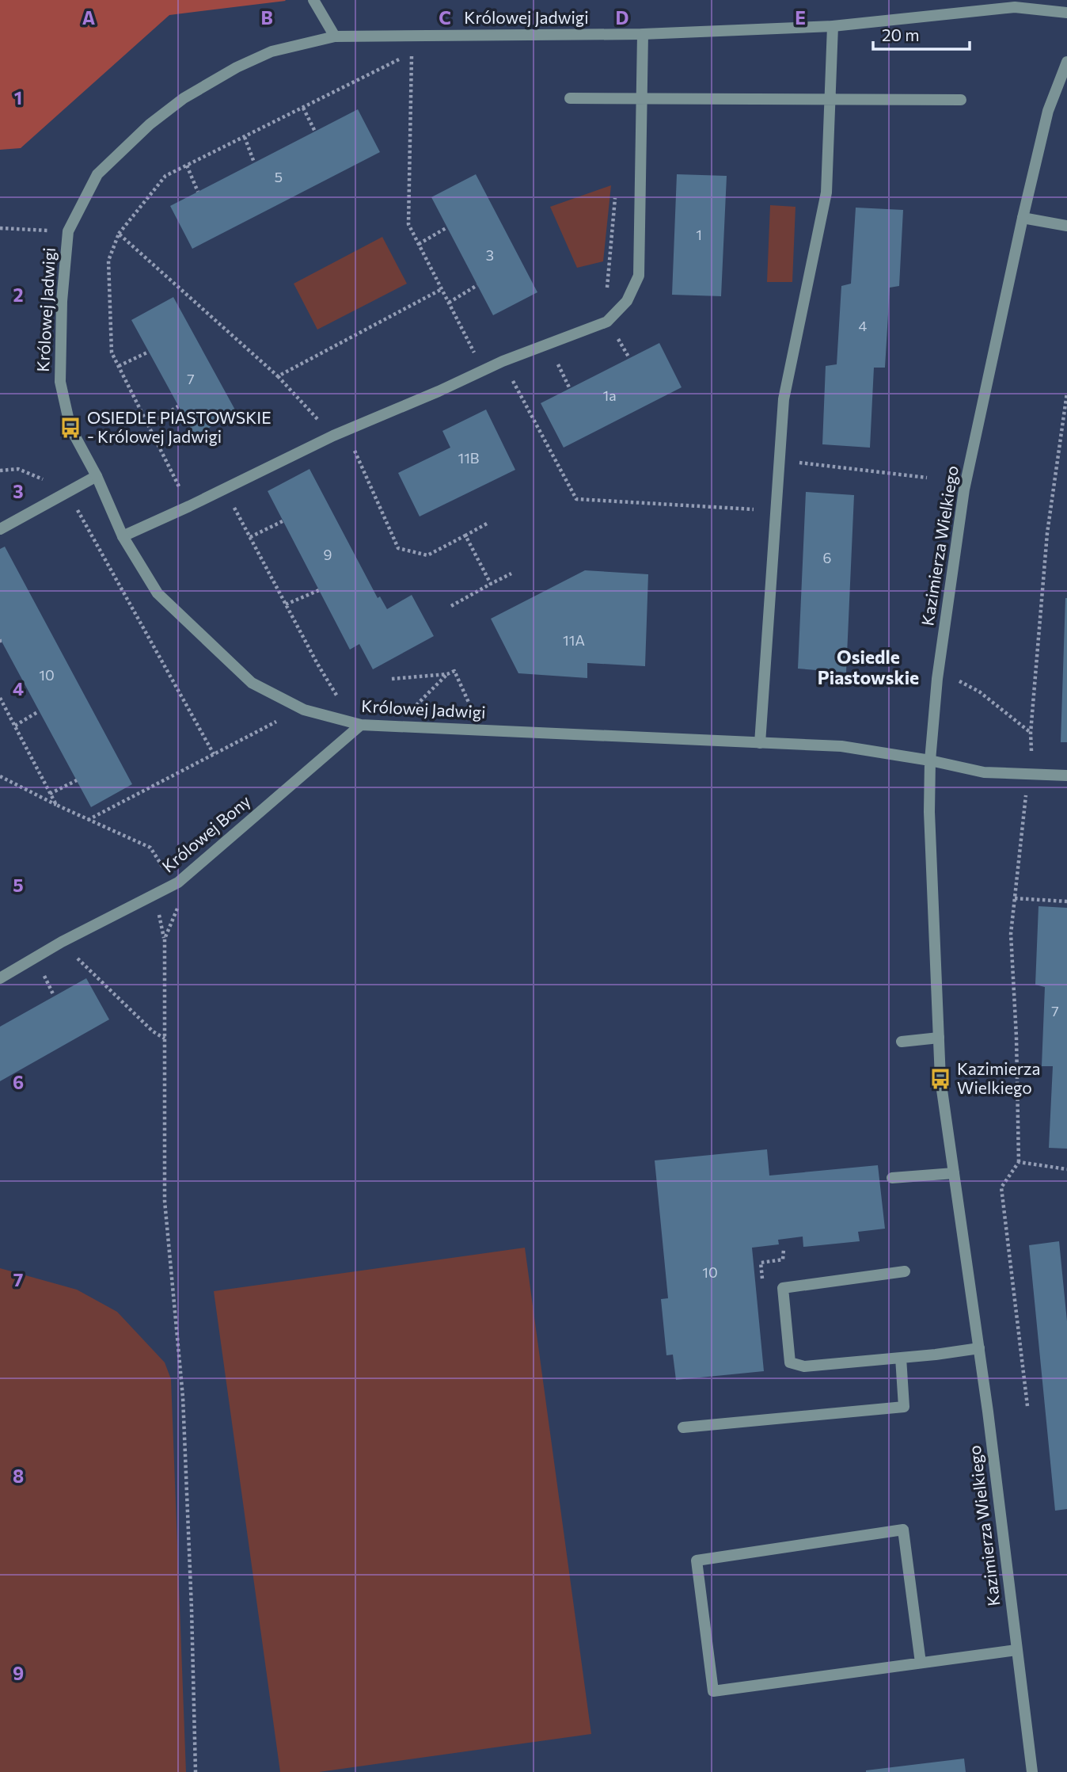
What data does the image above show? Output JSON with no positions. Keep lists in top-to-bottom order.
{
  "streets": {
    "street": ["Królowej Jadwigi", "Kazimierza Wielkiego", "Królowej Bony"]
  },
  "crossings": [
    ["Królowej Jadwigi", "Kazimierza Wielkiego"],
    ["Królowej Jadwigi", "Królowej Bony"]
  ],
  "districts": ["Osiedle Piastowskie"],
  "places": {
    "bus stop": ["OSIEDLE PIASTOWSKIE - Królowej Jadwigi", "Kazimierza Wielkiego"]
  },
  "house_numbers": [
    "5",
    "1",
    "3",
    "4",
    "7",
    "1a",
    "11B",
    "9",
    "6",
    "11A",
    "10",
    "7",
    "10"
  ],
  "scale_bar": "20 m",
  "grid": {
    "columns": [
      "A",
      "B",
      "C",
      "D",
      "E"
    ],
    "rows": [
      "1",
      "2",
      "3",
      "4",
      "5",
      "6",
      "7",
      "8",
      "9"
    ]
  }
}
